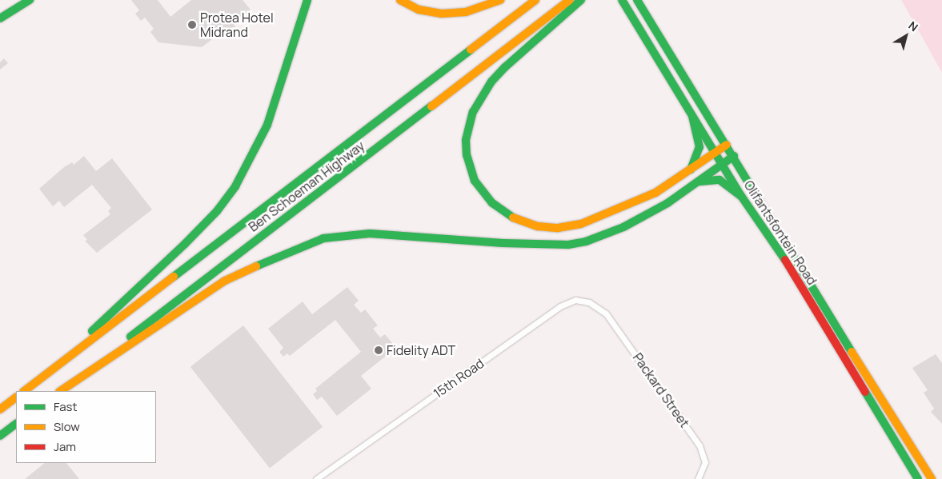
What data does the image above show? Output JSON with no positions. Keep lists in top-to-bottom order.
{
  "streets": {
    "main road": ["Ben Schoeman Highway", "Olifantsfontein Road"],
    "street": ["15th Road", "Packard Street"]
  },
  "crossings": [
    ["15th Road", "Packard Street"]
  ],
  "places": ["Protea Hotel Midrand", "Fidelity ADT"],
  "legend": ["Fast", "Slow", "Jam"],
  "north": "top right"
}
